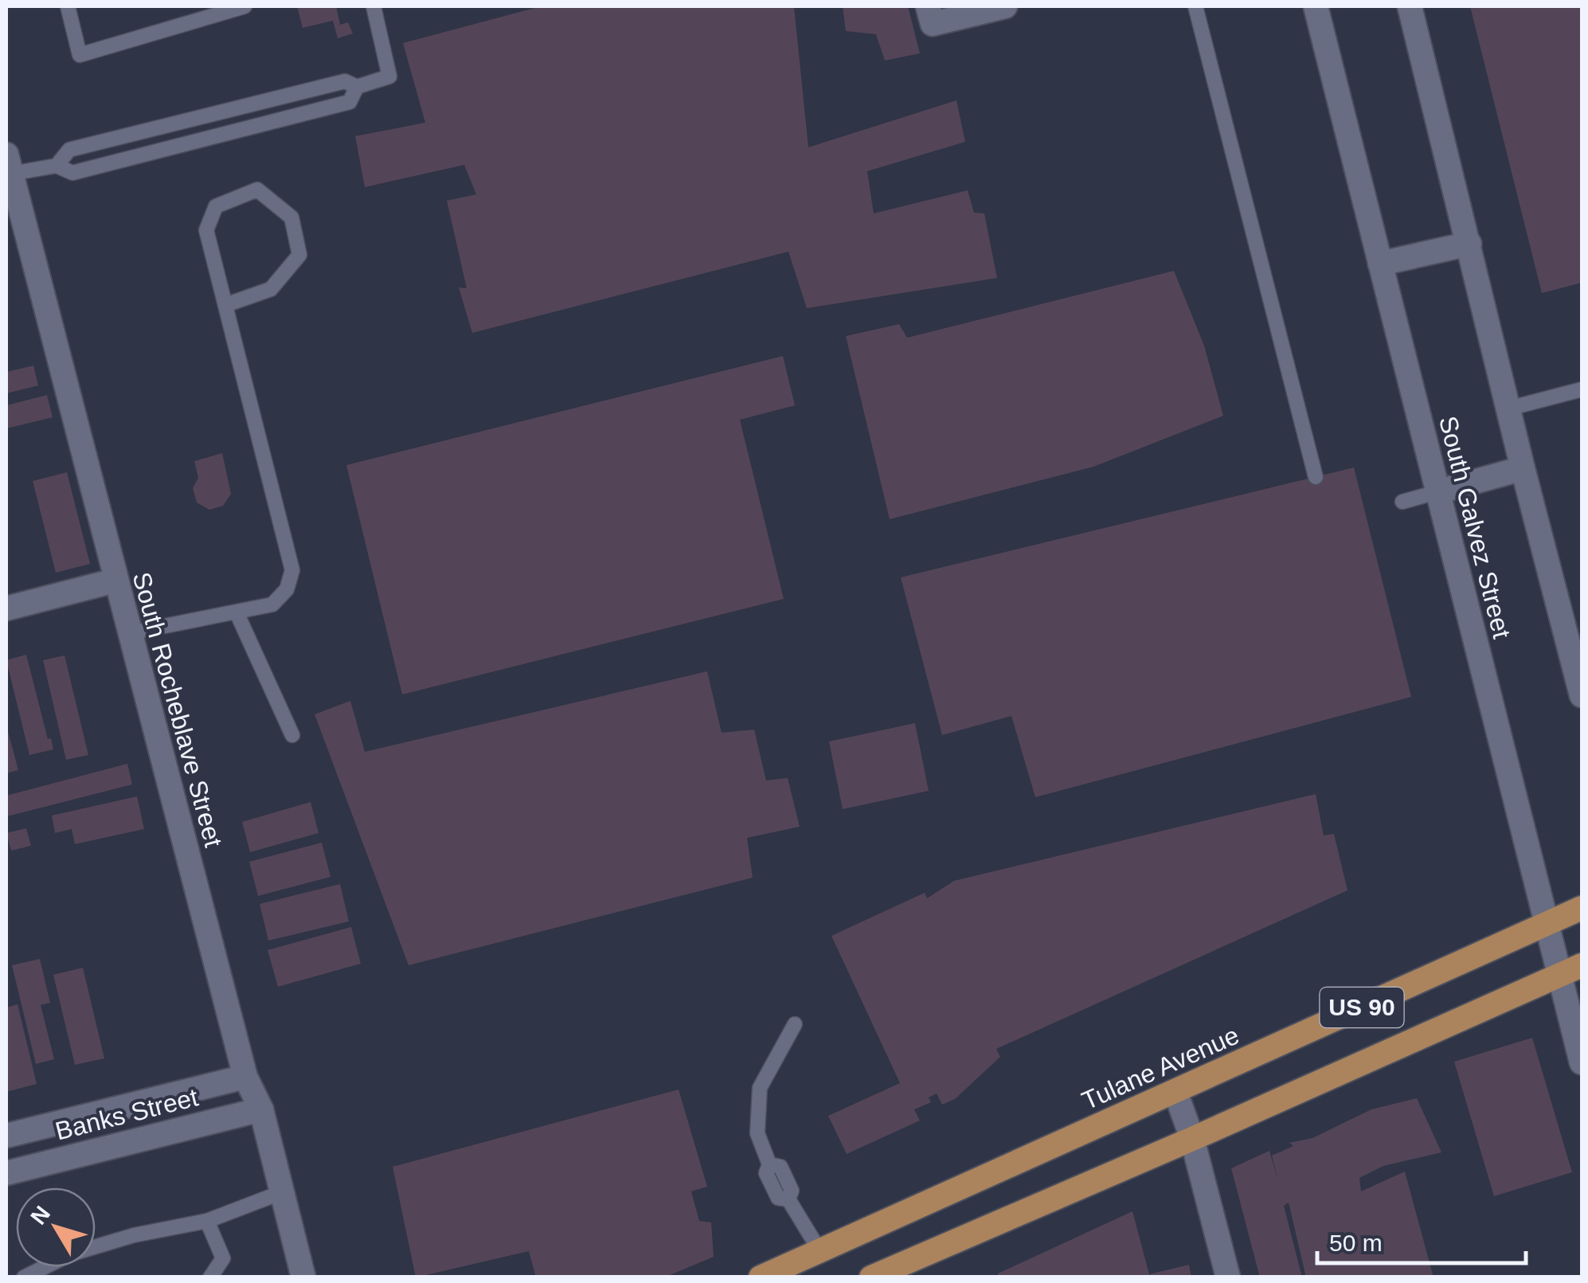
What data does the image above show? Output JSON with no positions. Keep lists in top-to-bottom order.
{
  "streets": {
    "main road": ["US 90", "Tulane Avenue"],
    "street": ["South Galvez Street", "South Rocheblave Street", "Banks Street"]
  },
  "crossings": [
    ["South Galvez Street", "US 90"],
    ["South Galvez Street", "Tulane Avenue"],
    ["South Rocheblave Street", "Banks Street"]
  ],
  "scale_bar": "50 m",
  "north": "top left"
}
